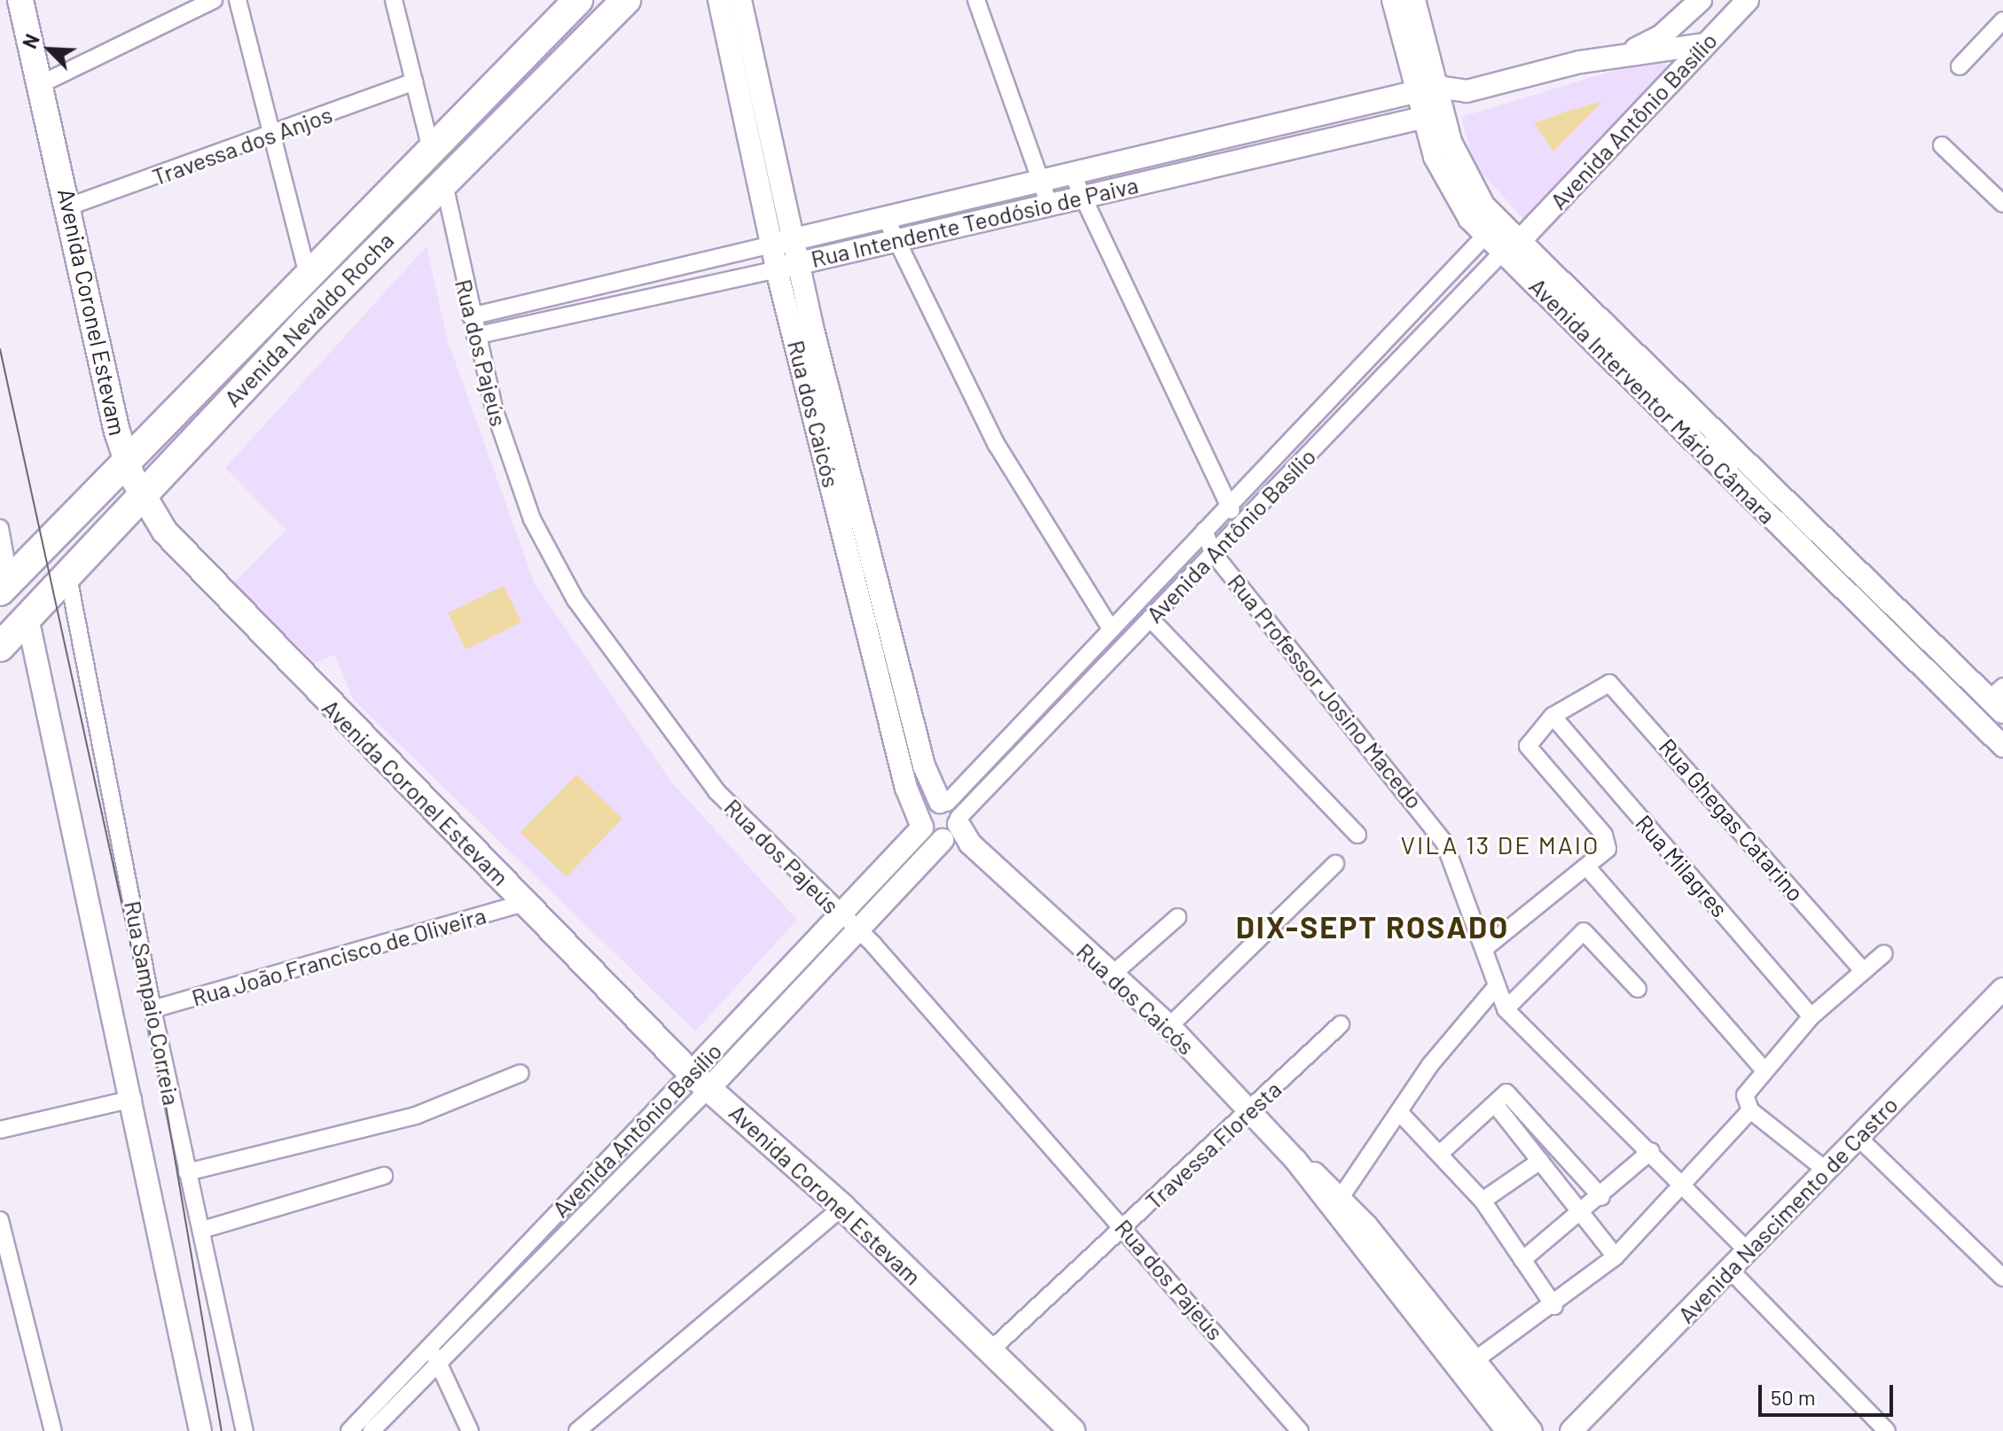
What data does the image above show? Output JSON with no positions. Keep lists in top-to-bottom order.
{
  "streets": {
    "highway": ["Avenida Nevaldo Rocha"],
    "main road": ["Avenida Coronel Estevam"],
    "street": [
      "Avenida Antônio Basílio",
      "Travessa dos Anjos",
      "Rua Intendente Teodósio de Paiva",
      "Rua dos Pajeús",
      "Avenida Interventor Mário Câmara",
      "Rua dos Caicós",
      "Rua Professor Josino Macedo",
      "Rua Ghegas Catarino",
      "Rua Milagres",
      "Rua João Francisco de Oliveira",
      "Rua Sampaio Correia",
      "Travessa Floresta",
      "Avenida Nascimento de Castro"
    ]
  },
  "crossings": [
    ["Avenida Antônio Basílio", "Rua Intendente Teodósio de Paiva"],
    ["Avenida Antônio Basílio", "Avenida Coronel Estevam"],
    ["Avenida Antônio Basílio", "Rua dos Pajeús"],
    ["Avenida Antônio Basílio", "Avenida Interventor Mário Câmara"],
    ["Avenida Antônio Basílio", "Rua dos Caicós"],
    ["Avenida Antônio Basílio", "Rua Professor Josino Macedo"],
    ["Travessa dos Anjos", "Avenida Coronel Estevam"],
    ["Rua Intendente Teodósio de Paiva", "Rua dos Pajeús"],
    ["Rua Intendente Teodósio de Paiva", "Avenida Interventor Mário Câmara"],
    ["Rua Intendente Teodósio de Paiva", "Rua dos Caicós"],
    ["Avenida Coronel Estevam", "Avenida Nevaldo Rocha"],
    ["Avenida Coronel Estevam", "Rua João Francisco de Oliveira"],
    ["Avenida Coronel Estevam", "Travessa Floresta"],
    ["Avenida Nevaldo Rocha", "Rua dos Pajeús"],
    ["Avenida Nevaldo Rocha", "Rua Sampaio Correia"],
    ["Rua dos Pajeús", "Travessa Floresta"],
    ["Rua dos Caicós", "Travessa Floresta"],
    ["Rua Professor Josino Macedo", "Avenida Nascimento de Castro"],
    ["Rua Ghegas Catarino", "Rua Milagres"],
    ["Rua João Francisco de Oliveira", "Rua Sampaio Correia"]
  ],
  "districts": ["VILA 13 DE MAIO", "DIX-SEPT ROSADO"],
  "scale_bar": "50 m",
  "north": "top left"
}
